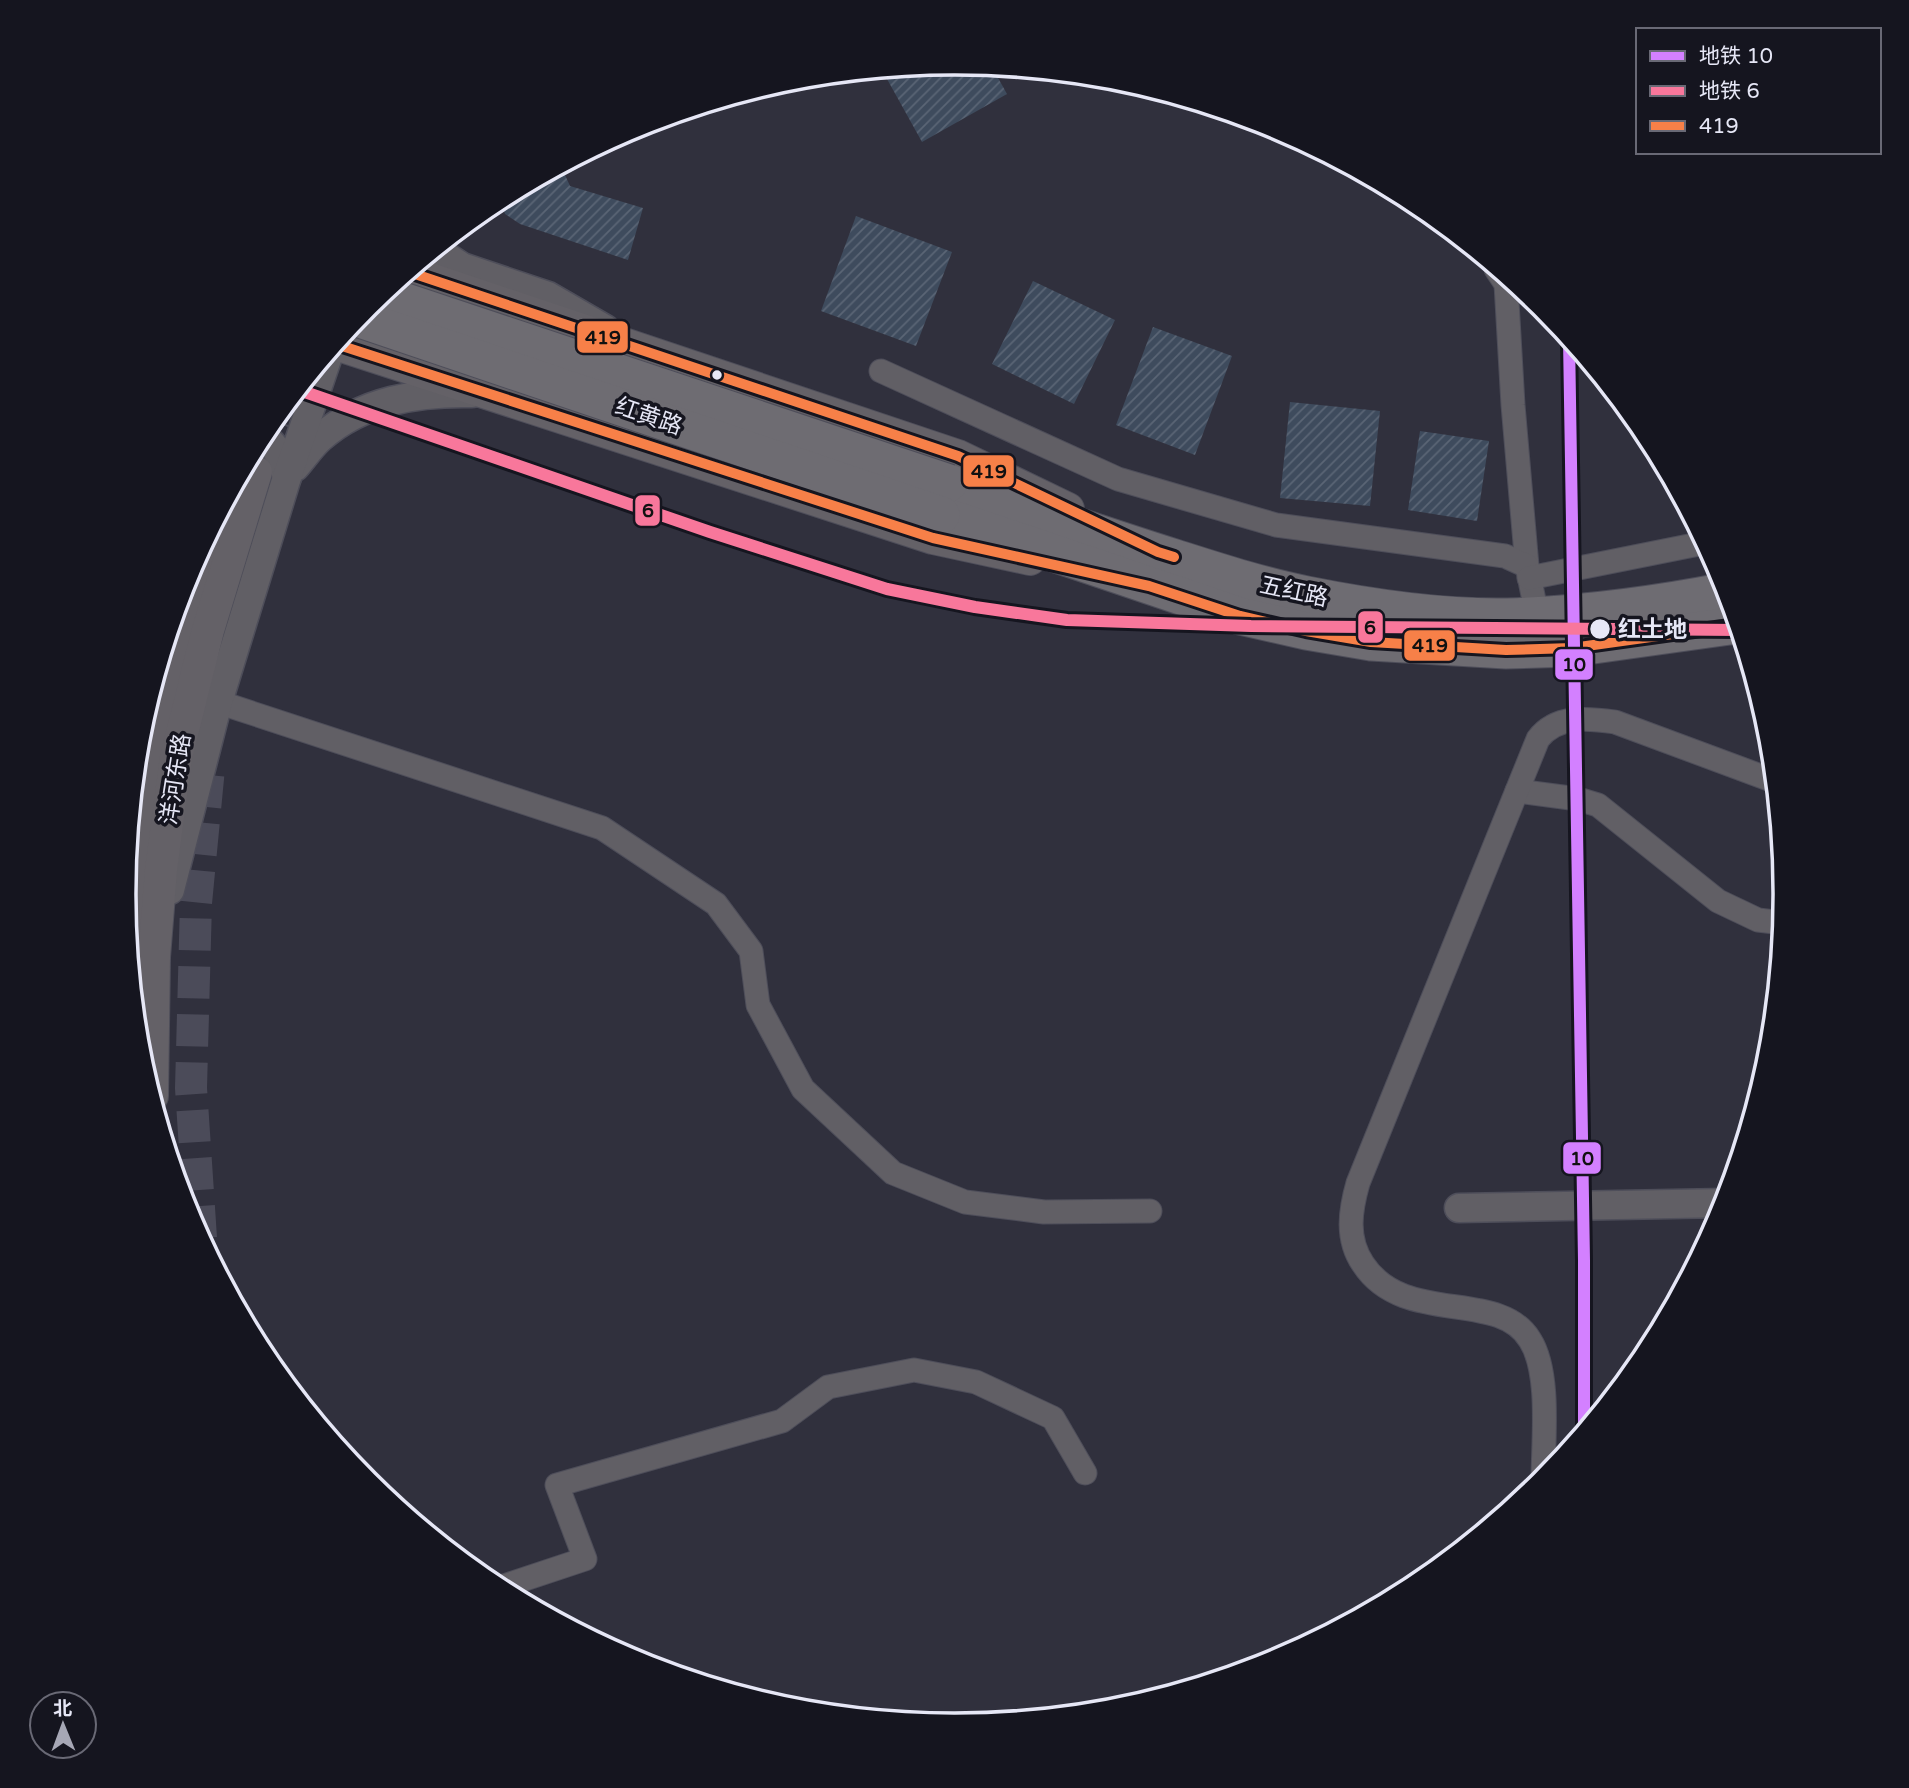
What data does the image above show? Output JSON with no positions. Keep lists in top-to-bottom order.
{
  "streets": {
    "highway": ["红黄路", "五红路"],
    "main road": ["洋河东路"]
  },
  "crossings": [
    ["红黄路", "五红路"]
  ],
  "places": ["红土地"],
  "lines": ["transit line 419", "metro line 10", "metro line 6"],
  "legend": ["地铁 10", "地铁 6", "419"],
  "north": "top"
}
